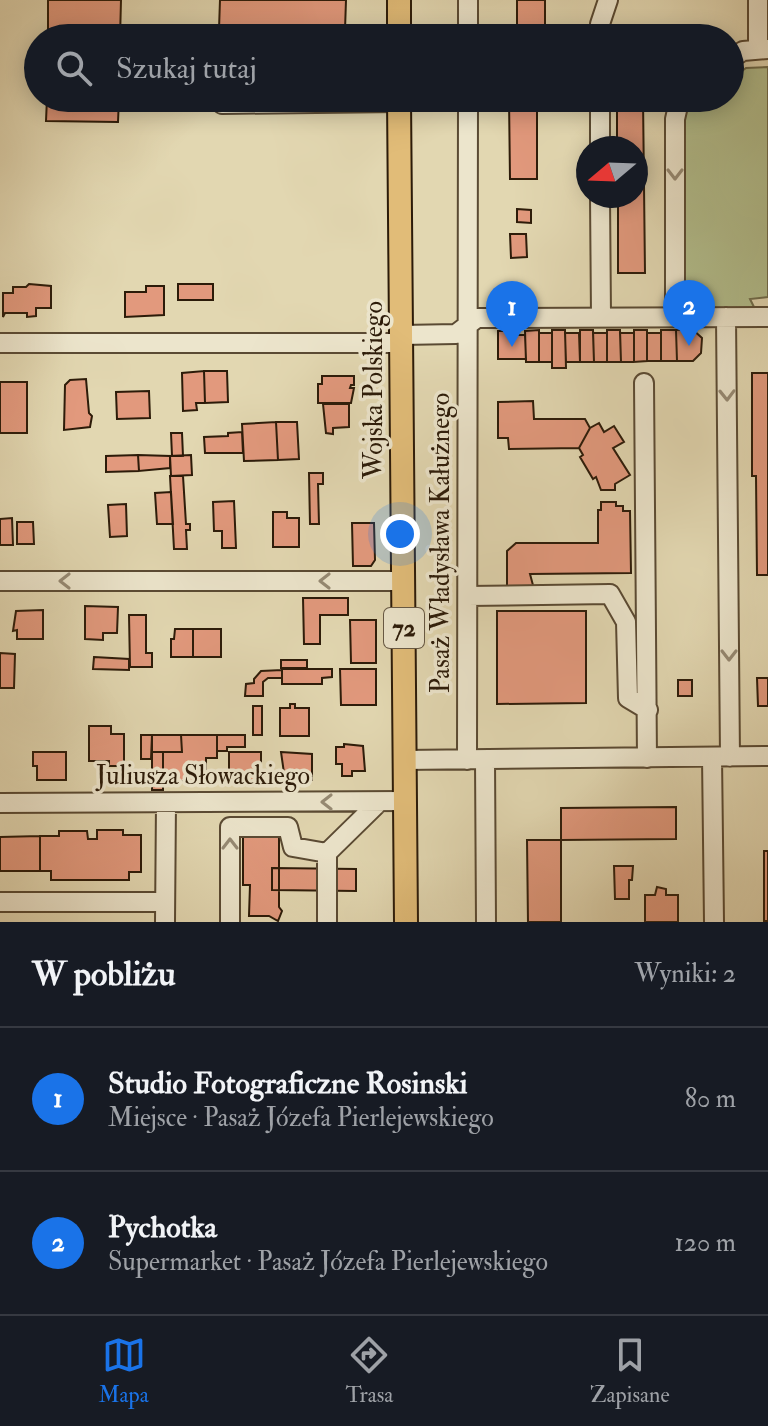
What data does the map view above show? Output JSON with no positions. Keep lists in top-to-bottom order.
{
  "streets": {
    "main road": ["Wojska Polskiego", "72"],
    "street": ["Pasaż Władysława Kałużnego", "Juliusza Słowackiego"]
  },
  "crossings": [
    ["Wojska Polskiego", "Juliusza Słowackiego"]
  ],
  "one_way": ["Juliusza Słowackiego"],
  "north": "left",
  "page": {
    "search": "Szukaj tutaj",
    "pins": ["2", "1"],
    "heading": ["W pobliżu", "Wyniki: 2"],
    "list": [
      {
        "mark": "1",
        "name": "Studio Fotograficzne Rosinski",
        "note": "Miejsce · Pasaż Józefa Pierlejewskiego",
        "value": "80 m"
      },
      {
        "mark": "2",
        "name": "Pychotka",
        "note": "Supermarket · Pasaż Józefa Pierlejewskiego",
        "value": "120 m"
      }
    ],
    "nav": ["Mapa", "Trasa", "Zapisane"]
  }
}
